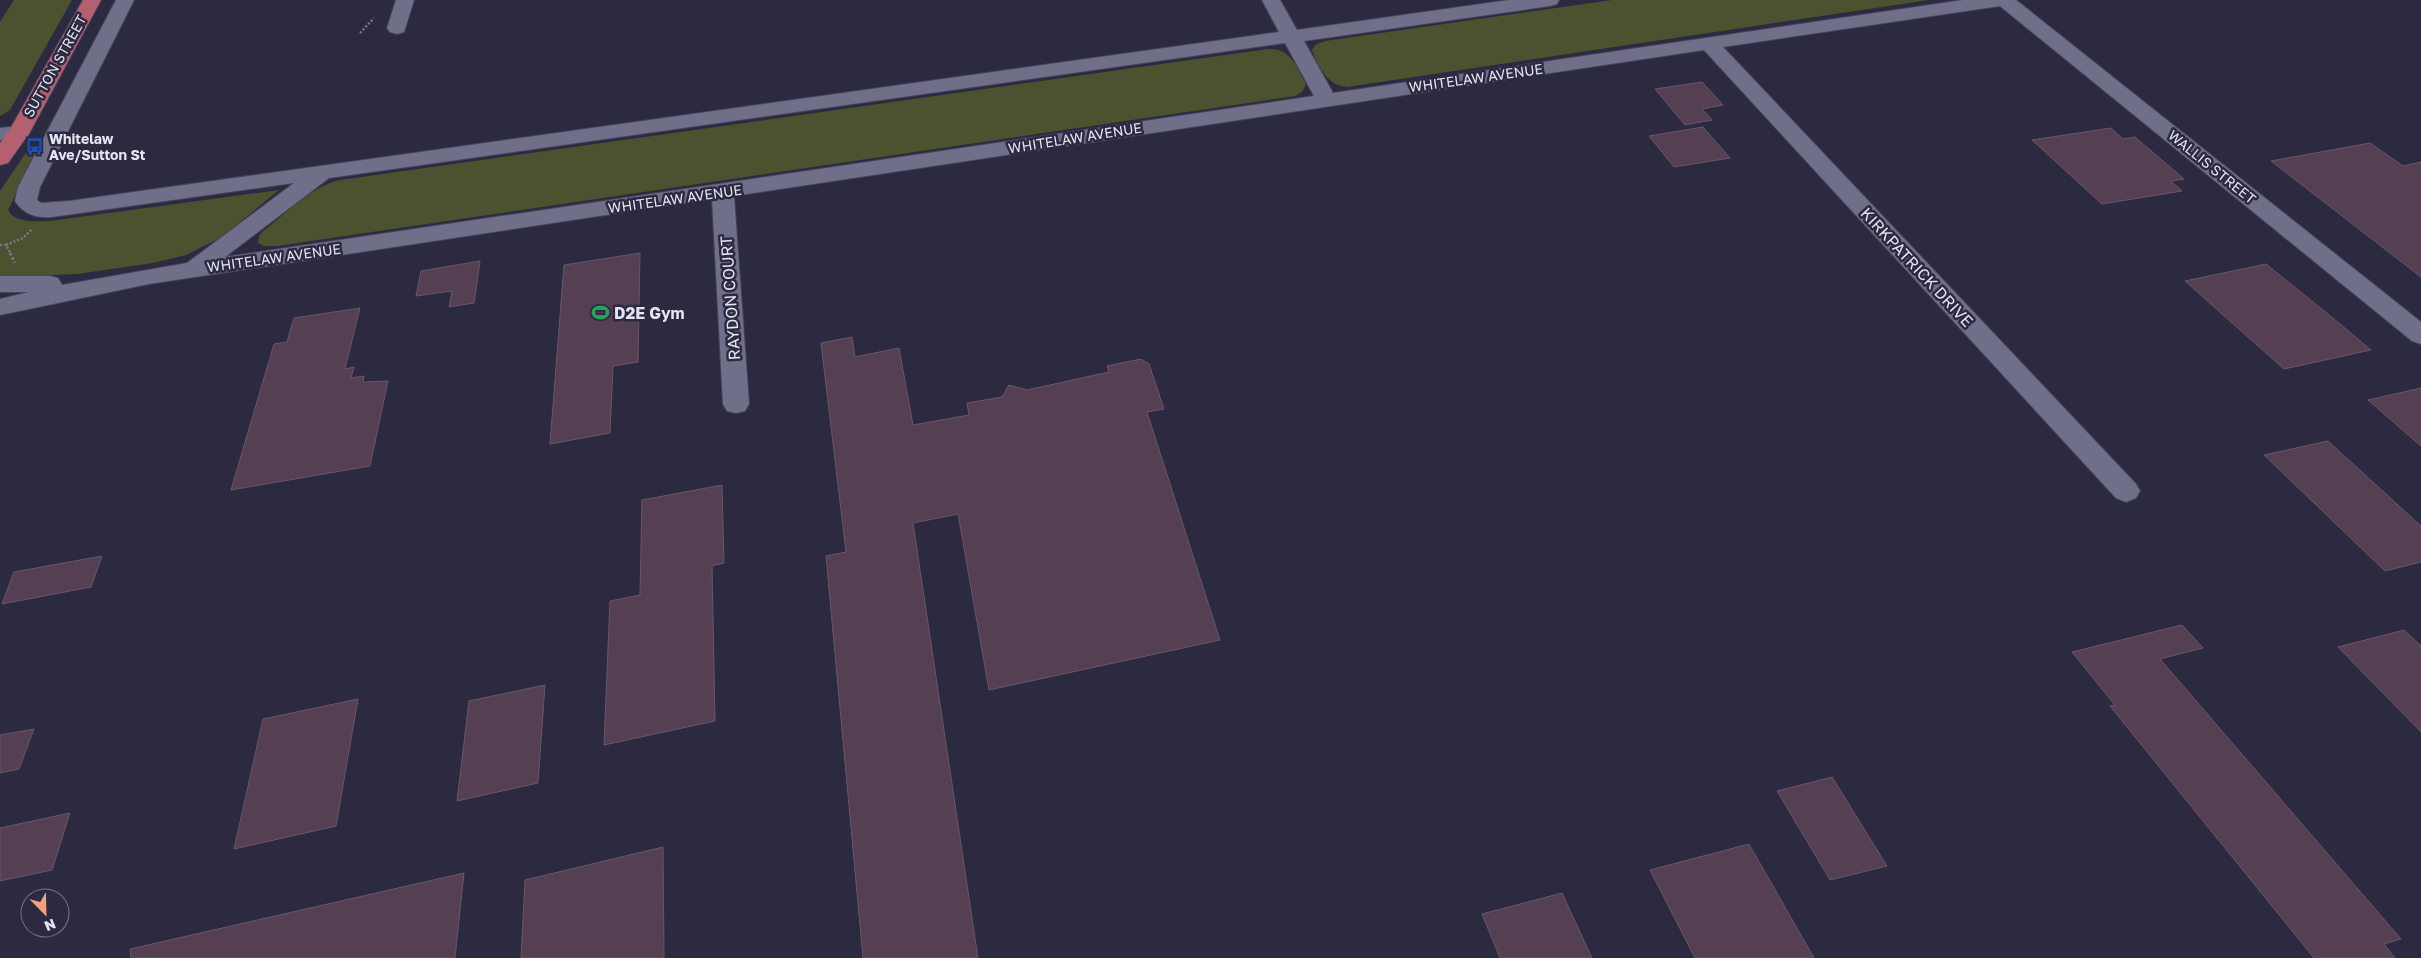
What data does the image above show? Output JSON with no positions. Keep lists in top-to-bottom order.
{
  "streets": {
    "main road": ["SUTTON STREET"],
    "street": [
      "WHITELAW AVENUE",
      "WALLIS STREET",
      "KIRKPATRICK DRIVE",
      "RAYDON COURT"
    ]
  },
  "crossings": [
    ["WHITELAW AVENUE", "WALLIS STREET"],
    ["WHITELAW AVENUE", "KIRKPATRICK DRIVE"],
    ["WHITELAW AVENUE", "RAYDON COURT"]
  ],
  "places": {
    "bus stop": ["Whitelaw Ave/Sutton St"],
    "sports": ["D2E Gym"]
  },
  "north": "bottom right"
}
